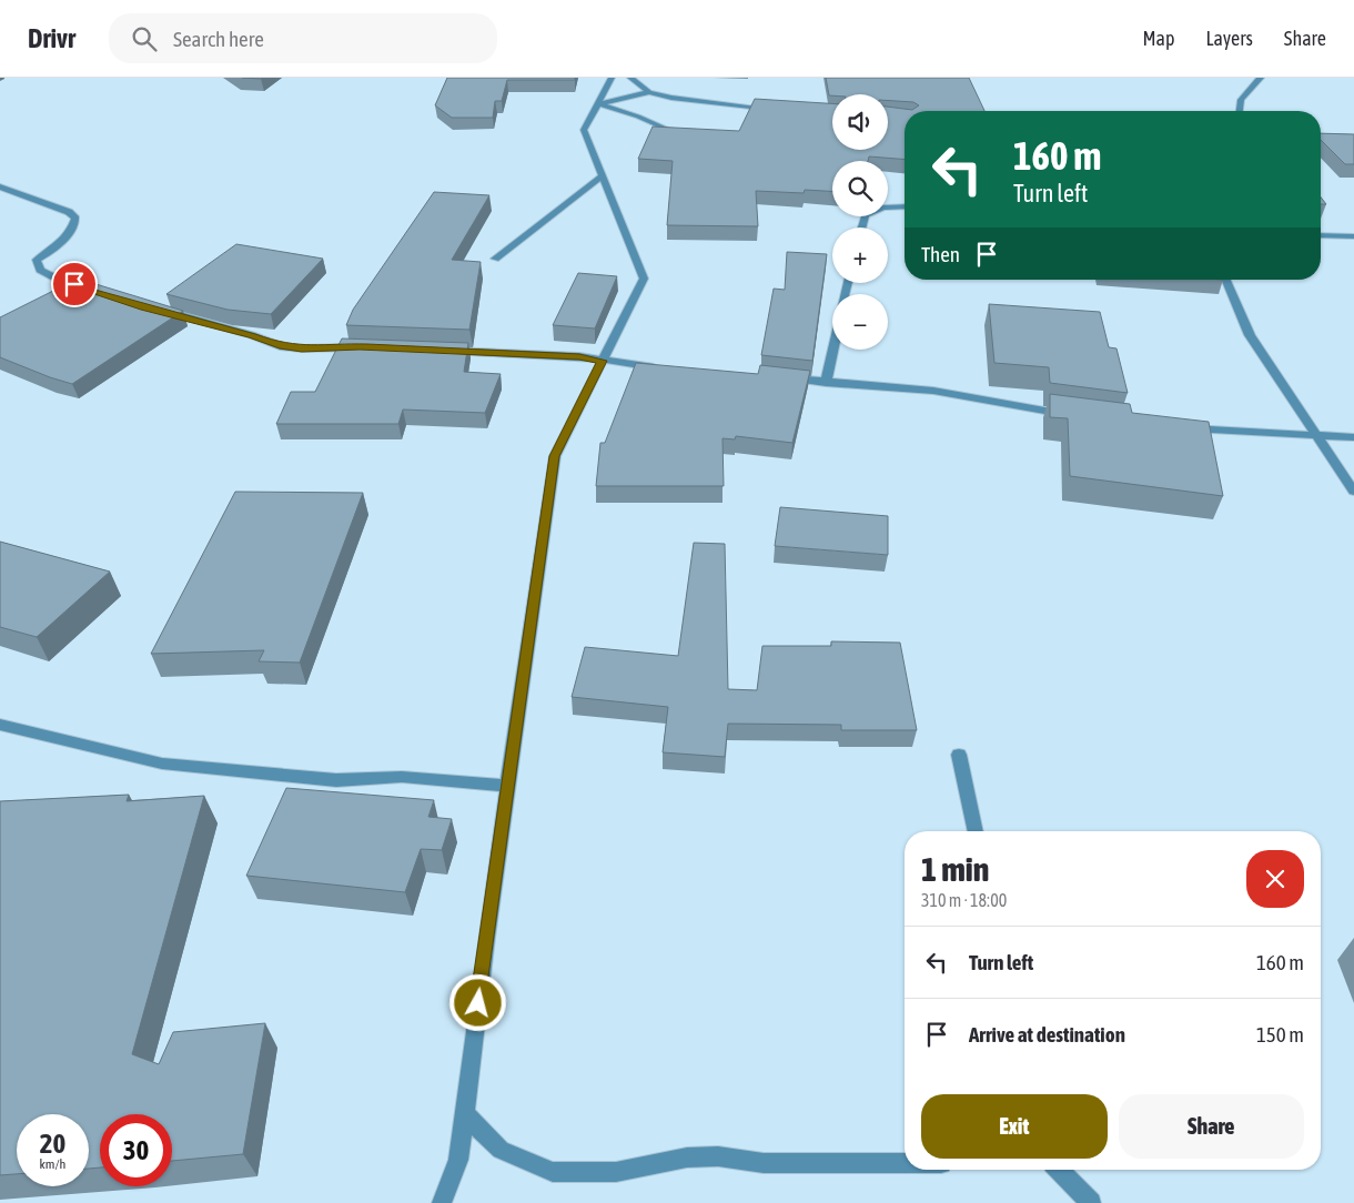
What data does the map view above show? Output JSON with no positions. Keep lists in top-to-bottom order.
{
  "page": {
    "header": "Drivr",
    "search": "Search here",
    "nav": ["Map", "Layers", "Share"],
    "map_buttons": ["+", "−"],
    "turn": ["160 m", "Turn left"],
    "then": "Then",
    "heading": ["1 min", "310 m · 18:00"],
    "list": [
      {
        "name": "Turn left",
        "value": "160 m"
      },
      {
        "name": "Arrive at destination",
        "value": "150 m"
      }
    ],
    "buttons": ["Exit", "Share"],
    "speed": "20 km/h",
    "limit": "30"
  }
}
